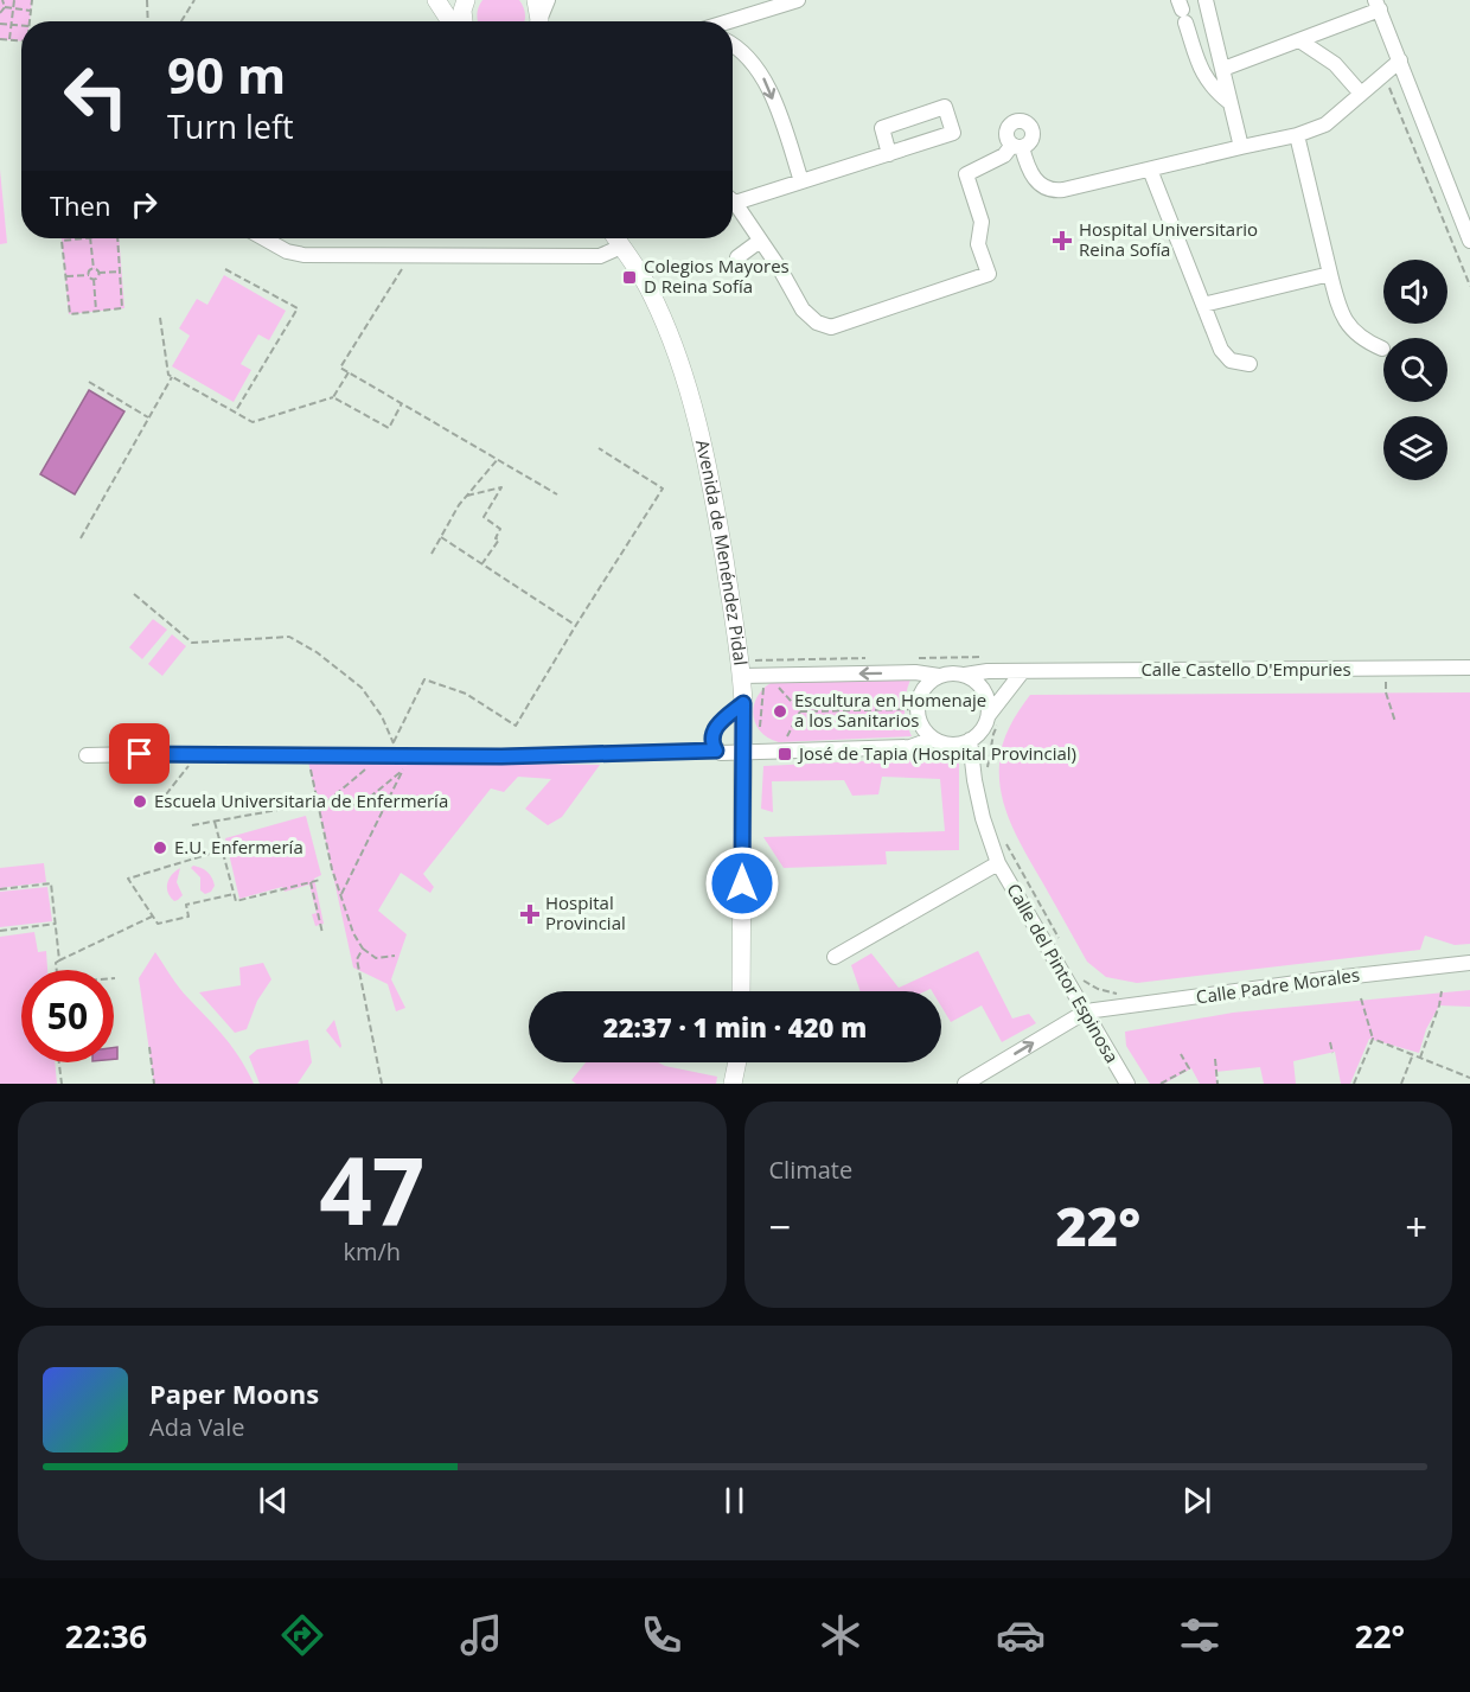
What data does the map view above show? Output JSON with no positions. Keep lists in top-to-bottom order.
{
  "streets": {
    "main road": ["Avenida de Menéndez Pidal"],
    "street": ["Calle Castello D'Empuries", "Calle del Pintor Espinosa", "Calle Padre Morales"]
  },
  "crossings": [
    ["Calle Castello D'Empuries", "Calle del Pintor Espinosa"],
    ["Calle del Pintor Espinosa", "Calle Padre Morales"]
  ],
  "places": {
    "health": ["Hospital Universitario Reina Sofía", "Hospital Provincial"],
    "transit": ["Colegios Mayores D Reina Sofía", "José de Tapia (Hospital Provincial)"],
    "other": ["Escultura en Homenaje a los Sanitarios", "Escuela Universitaria de Enfermería", "E.U. Enfermería"]
  },
  "page": {
    "turn": ["90 m", "Turn left"],
    "then": "Then",
    "limit": "50",
    "trip": "22:37 · 1 min · 420 m",
    "tile": [
      ["47", "km/h"],
      "Climate"
    ],
    "heat": ["−", "22°", "+"],
    "song": ["Paper Moons", "Ada Vale"],
    "tabs": ["22:36", "22°"]
  }
}
